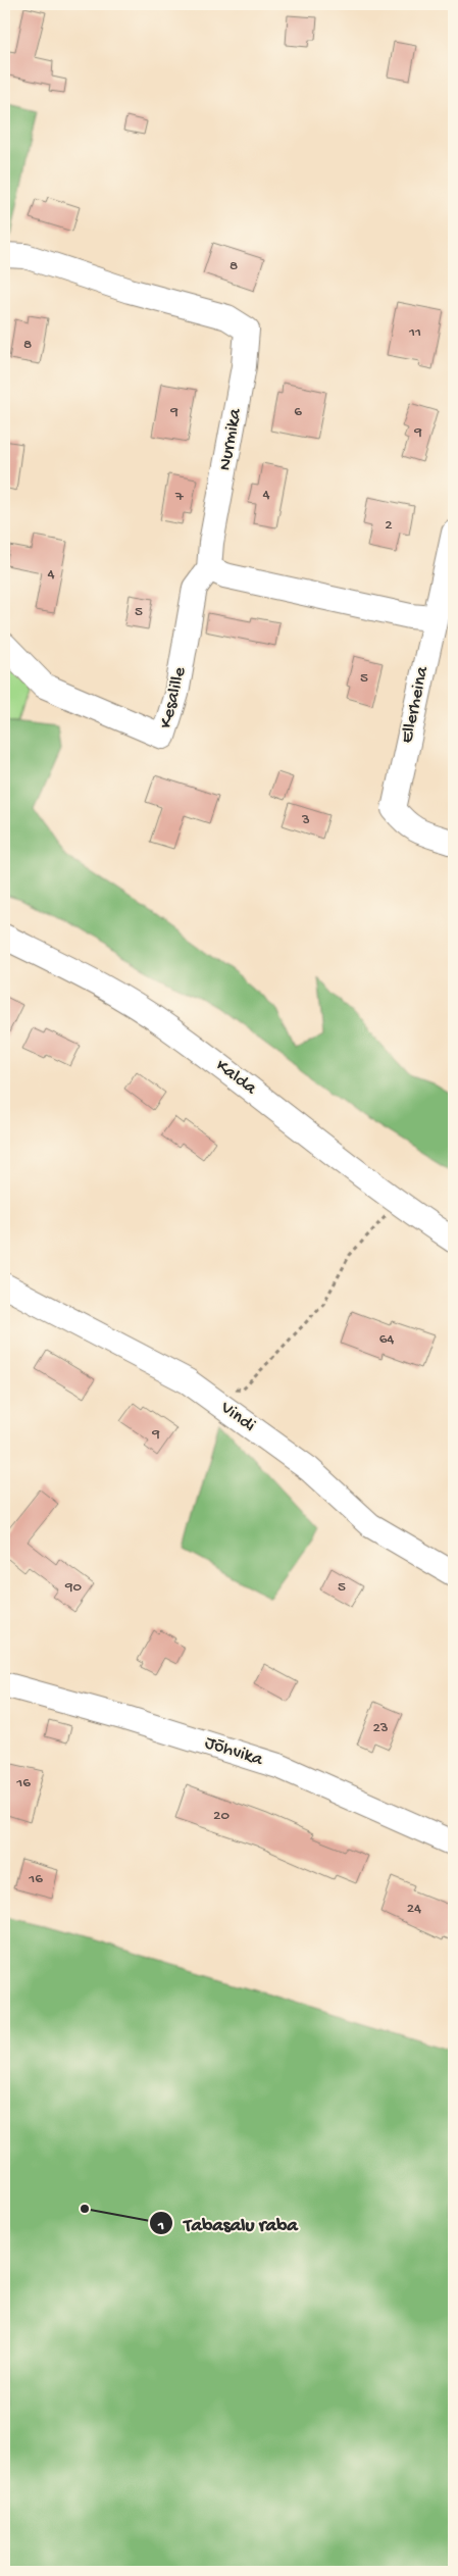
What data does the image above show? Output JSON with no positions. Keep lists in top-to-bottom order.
{
  "streets": {
    "street": [
      "Nurmika",
      "Kesalille",
      "Ellerheina",
      "Kalda",
      "Vindi",
      "Jõhvika"
    ]
  },
  "crossings": [
    ["Nurmika", "Kesalille"]
  ],
  "places": ["Tabasalu raba"],
  "house_numbers": [
    "8",
    "11",
    "8",
    "9",
    "6",
    "9",
    "4",
    "7",
    "2",
    "4",
    "5",
    "5",
    "3",
    "64",
    "9",
    "90",
    "5",
    "23",
    "16",
    "20",
    "16",
    "24"
  ]
}
